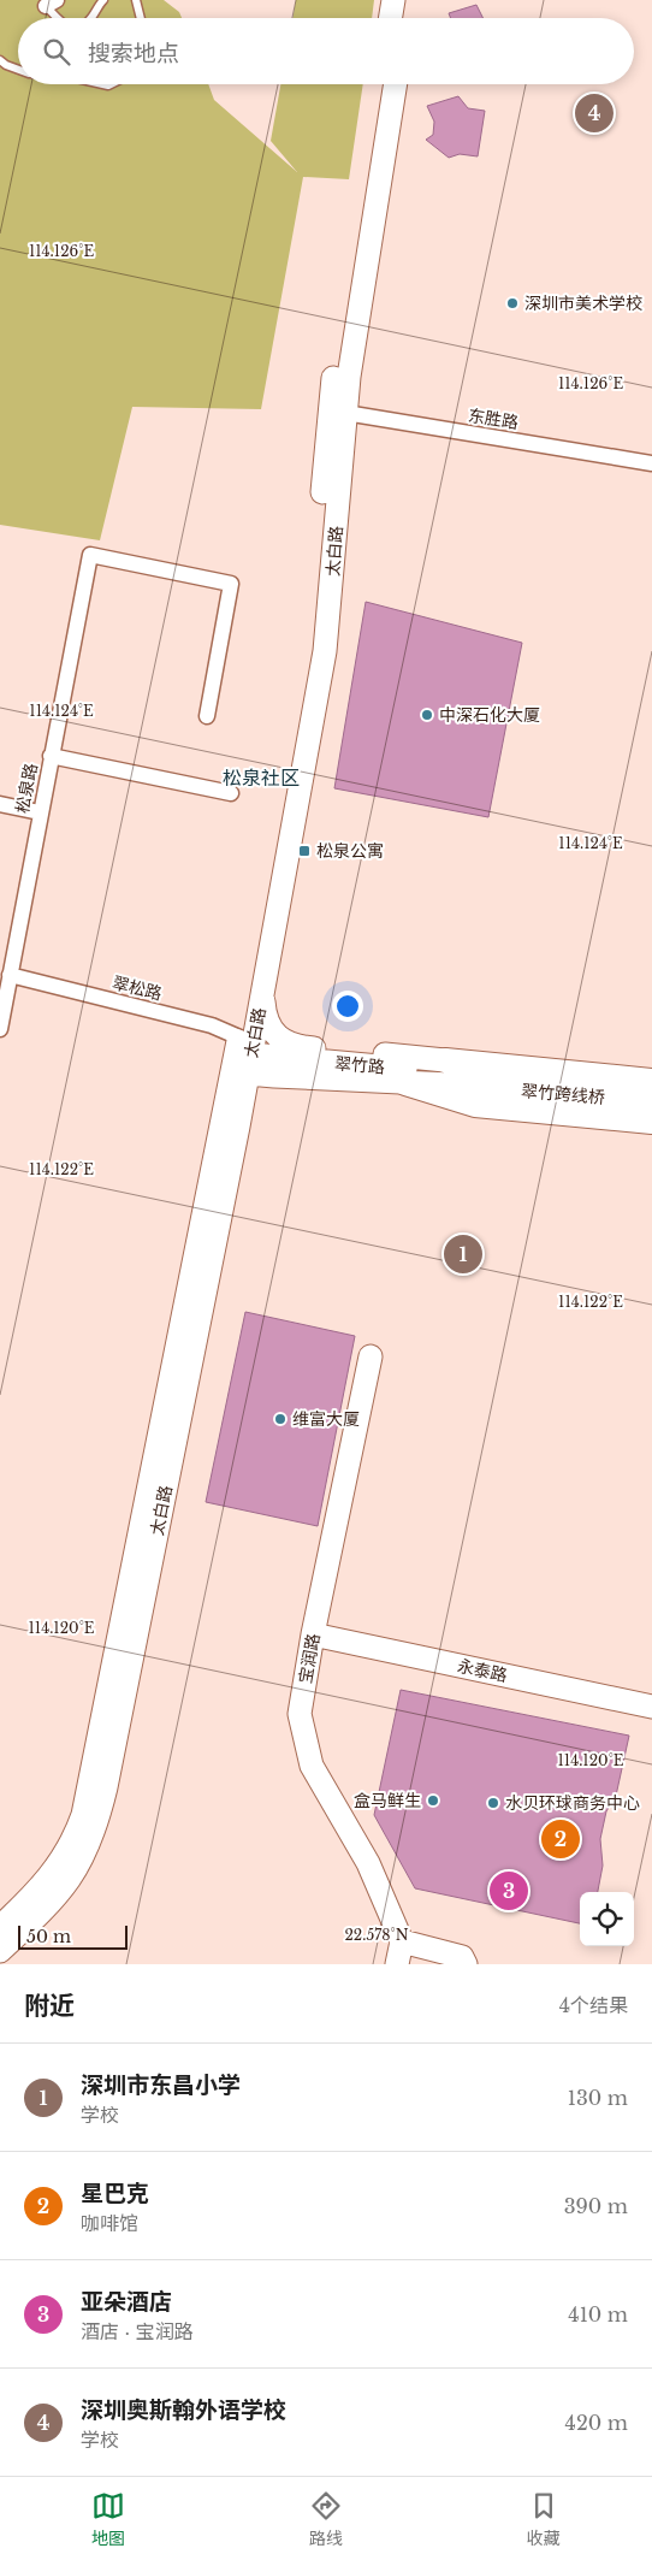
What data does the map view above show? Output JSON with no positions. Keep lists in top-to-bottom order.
{
  "streets": {
    "main road": [
      "太白路",
      "翠竹路",
      "翠竹跨线桥",
      "宝润路",
      "永泰路"
    ],
    "street": ["东胜路", "松泉路", "翠松路"]
  },
  "crossings": [
    ["东胜路", "太白路"],
    ["太白路", "翠松路"],
    ["太白路", "翠竹路"],
    ["松泉路", "翠松路"],
    ["翠松路", "翠竹路"],
    ["翠竹路", "翠竹跨线桥"],
    ["宝润路", "永泰路"]
  ],
  "districts": ["松泉社区"],
  "places": {
    "other": [
      "深圳市美术学校",
      "中深石化大厦",
      "维富大厦",
      "盒马鲜生",
      "水贝环球商务中心"
    ],
    "transit": ["松泉公寓"]
  },
  "scale_bar": "50 m",
  "page": {
    "search": "搜索地点",
    "pins": [
      "4",
      "1",
      "2",
      "3"
    ],
    "scale": "50 m",
    "heading": ["附近", "4个结果"],
    "list": [
      {
        "mark": "1",
        "name": "深圳市东昌小学",
        "note": "学校",
        "value": "130 m"
      },
      {
        "mark": "2",
        "name": "星巴克",
        "note": "咖啡馆",
        "value": "390 m"
      },
      {
        "mark": "3",
        "name": "亚朵酒店",
        "note": "酒店 · 宝润路",
        "value": "410 m"
      },
      {
        "mark": "4",
        "name": "深圳奥斯翰外语学校",
        "note": "学校",
        "value": "420 m"
      }
    ],
    "nav": ["地图", "路线", "收藏"]
  },
  "coordinates": [
    "114.126°E",
    "114.124°E",
    "114.122°E",
    "114.120°E",
    "22.578°N"
  ]
}
